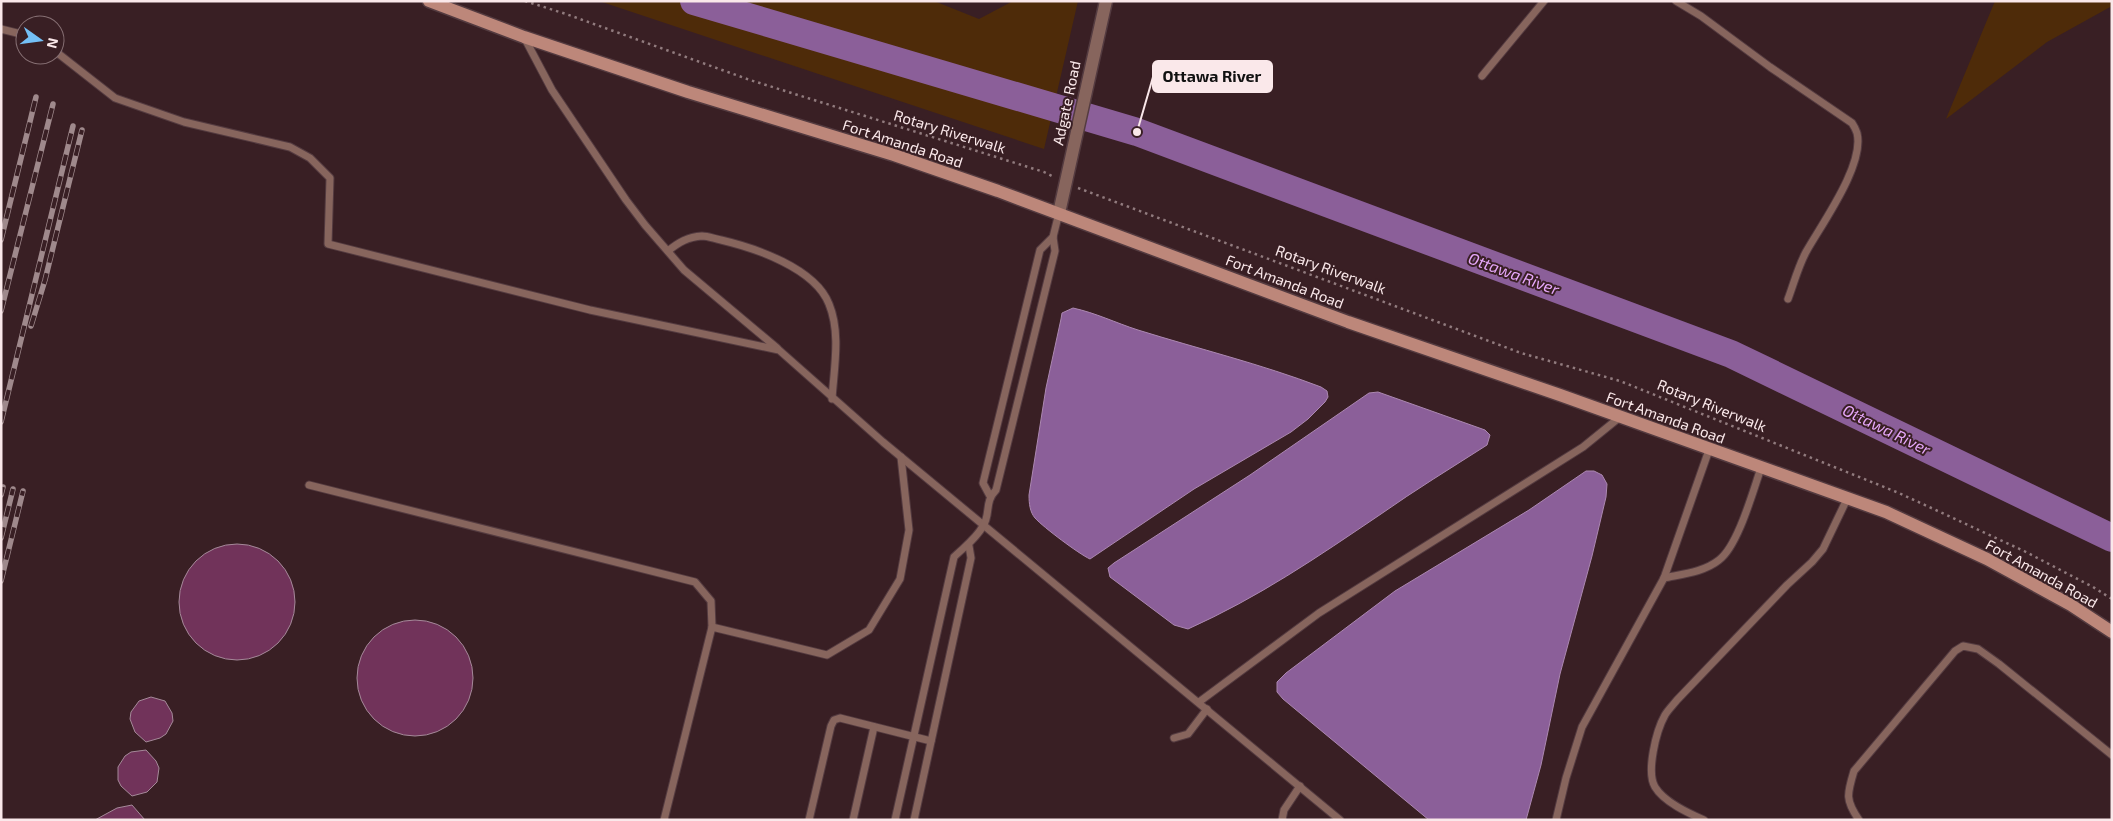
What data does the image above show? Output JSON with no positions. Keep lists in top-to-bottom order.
{
  "streets": {
    "street": ["Adgate Road", "Fort Amanda Road"],
    "path": ["Rotary Riverwalk"]
  },
  "crossings": [
    ["Adgate Road", "Rotary Riverwalk"],
    ["Adgate Road", "Fort Amanda Road"]
  ],
  "water": ["Ottawa River"],
  "places": ["Ottawa River"],
  "north": "right"
}
